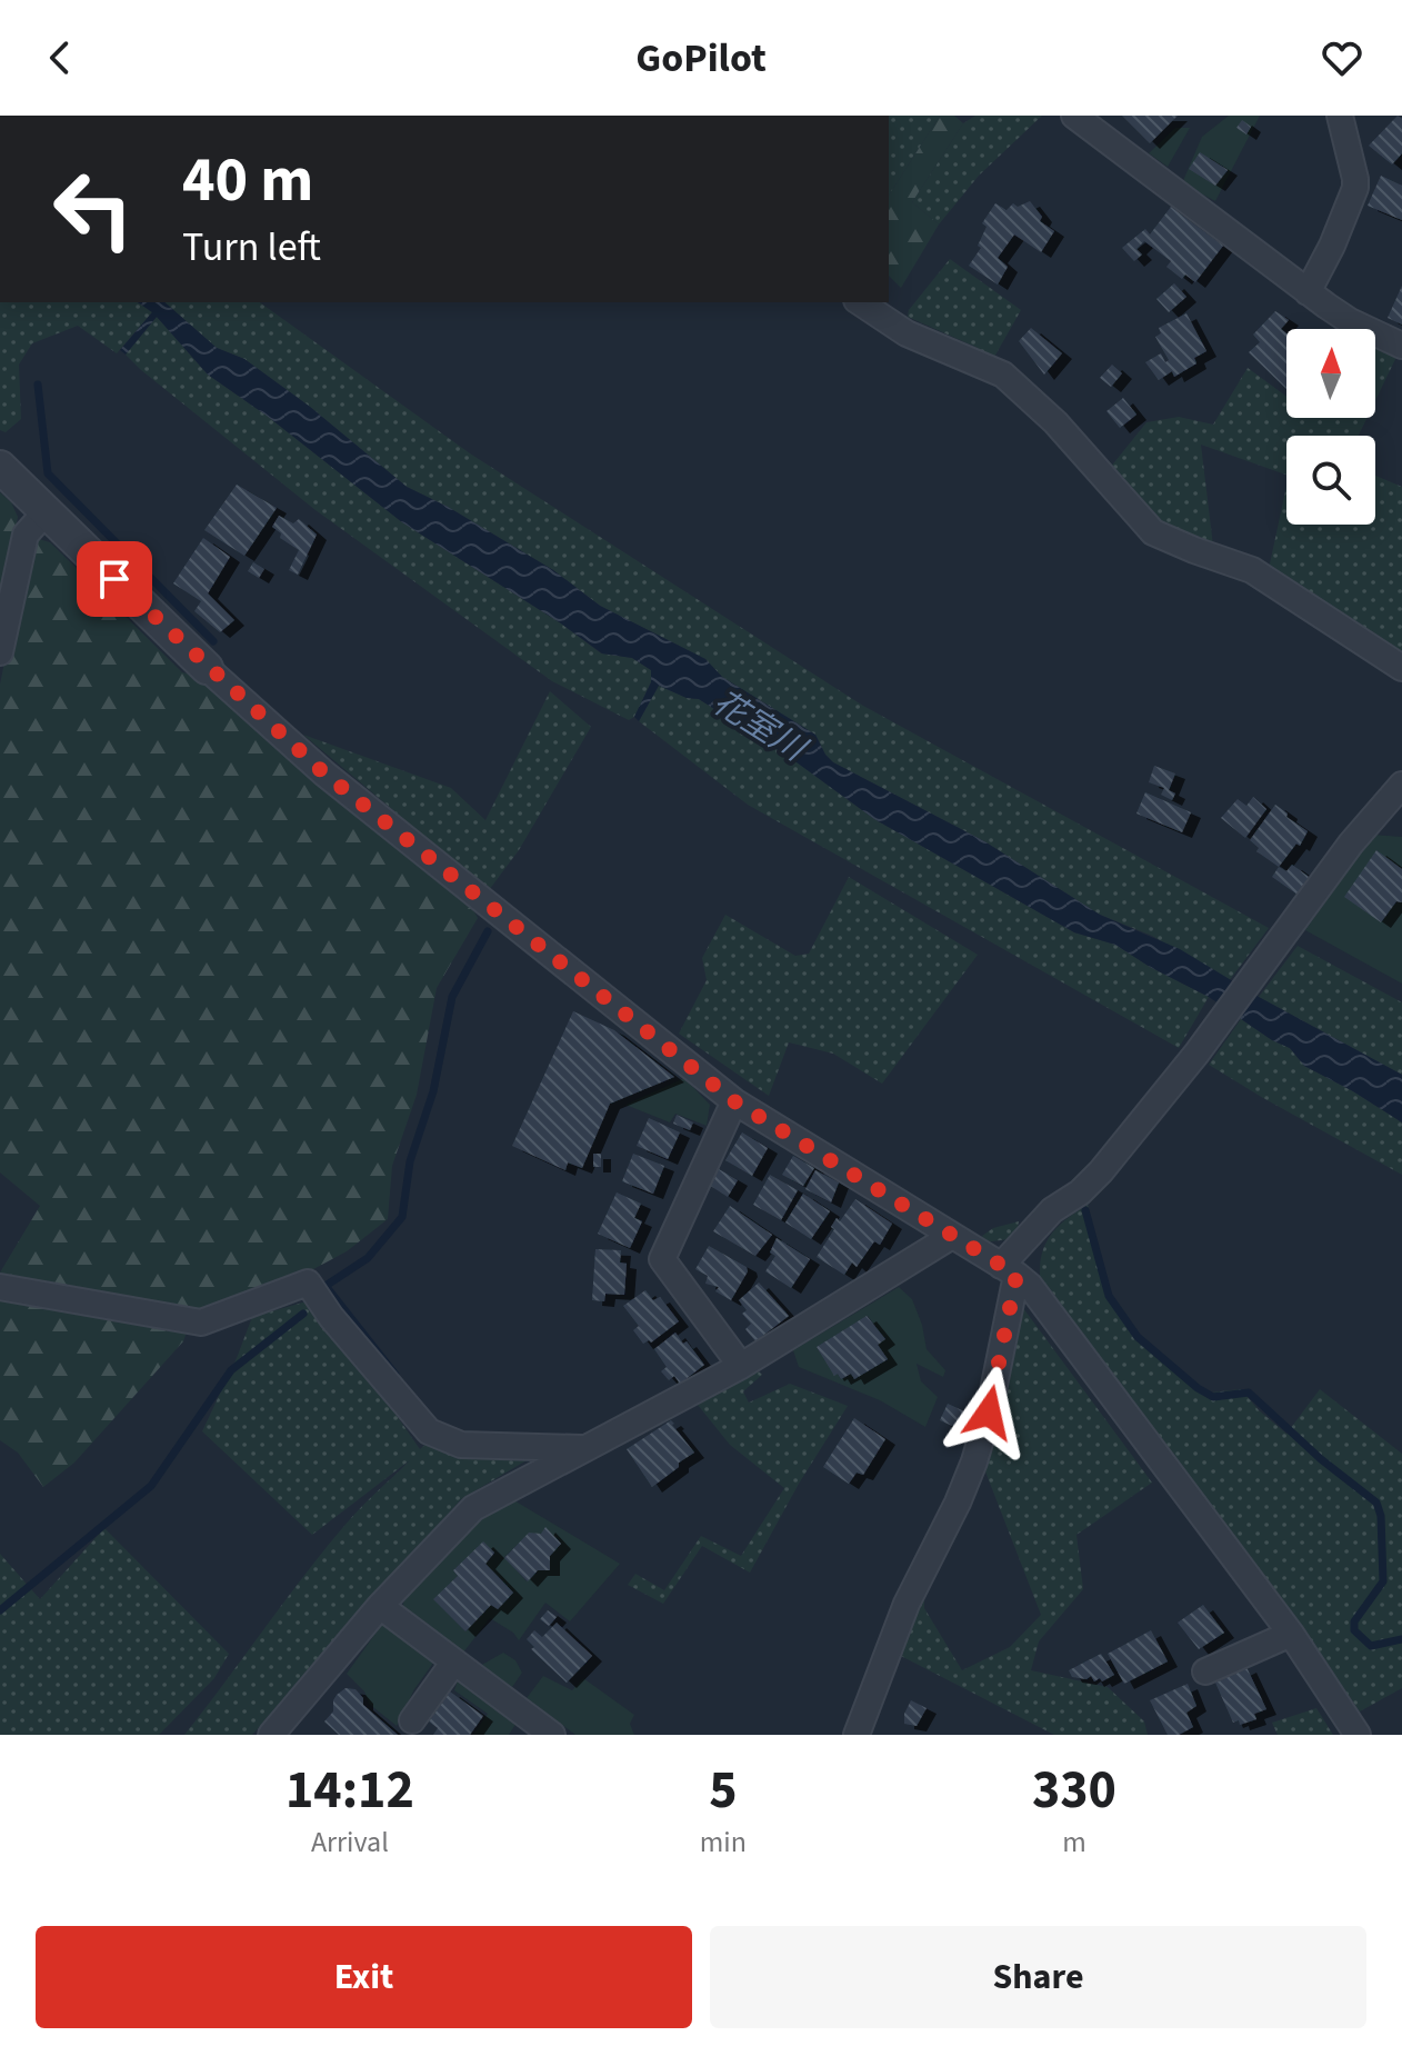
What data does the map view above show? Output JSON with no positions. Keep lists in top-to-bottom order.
{
  "water": ["花室川"],
  "north": "top",
  "page": {
    "header": "GoPilot",
    "turn": ["40 m", "Turn left"],
    "eta": [
      "14:12",
      "Arrival",
      "5",
      "min",
      "330",
      "m"
    ],
    "buttons": ["Exit", "Share"]
  }
}
